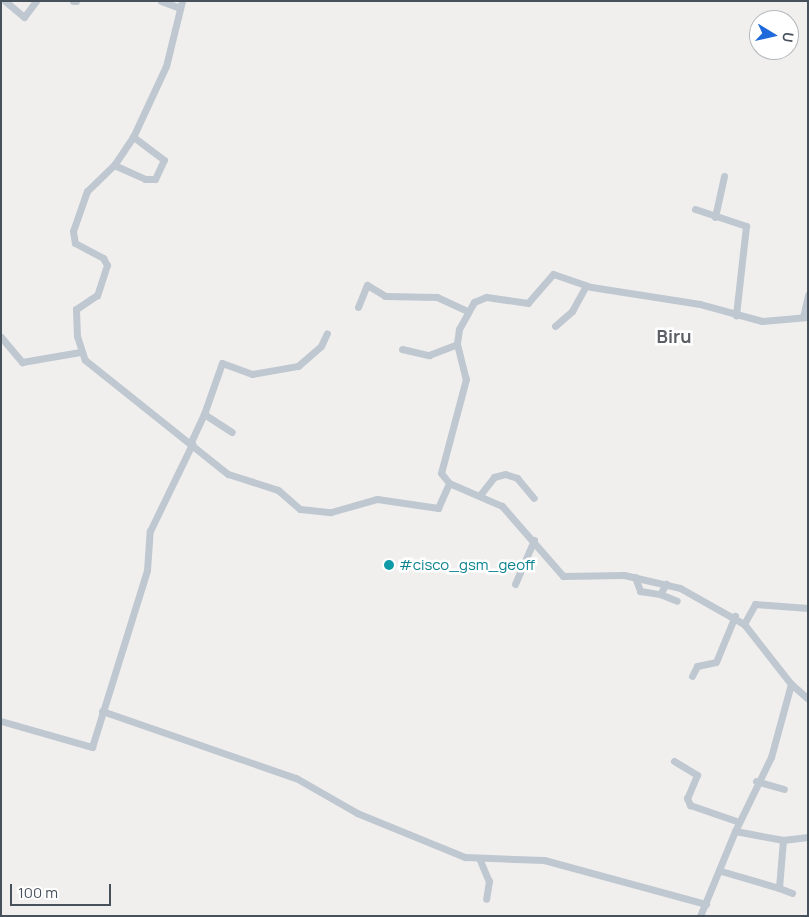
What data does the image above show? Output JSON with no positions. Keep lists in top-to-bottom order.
{
  "districts": ["Biru"],
  "places": ["#cisco_gsm_geoff"],
  "scale_bar": "100 m",
  "north": "right"
}
